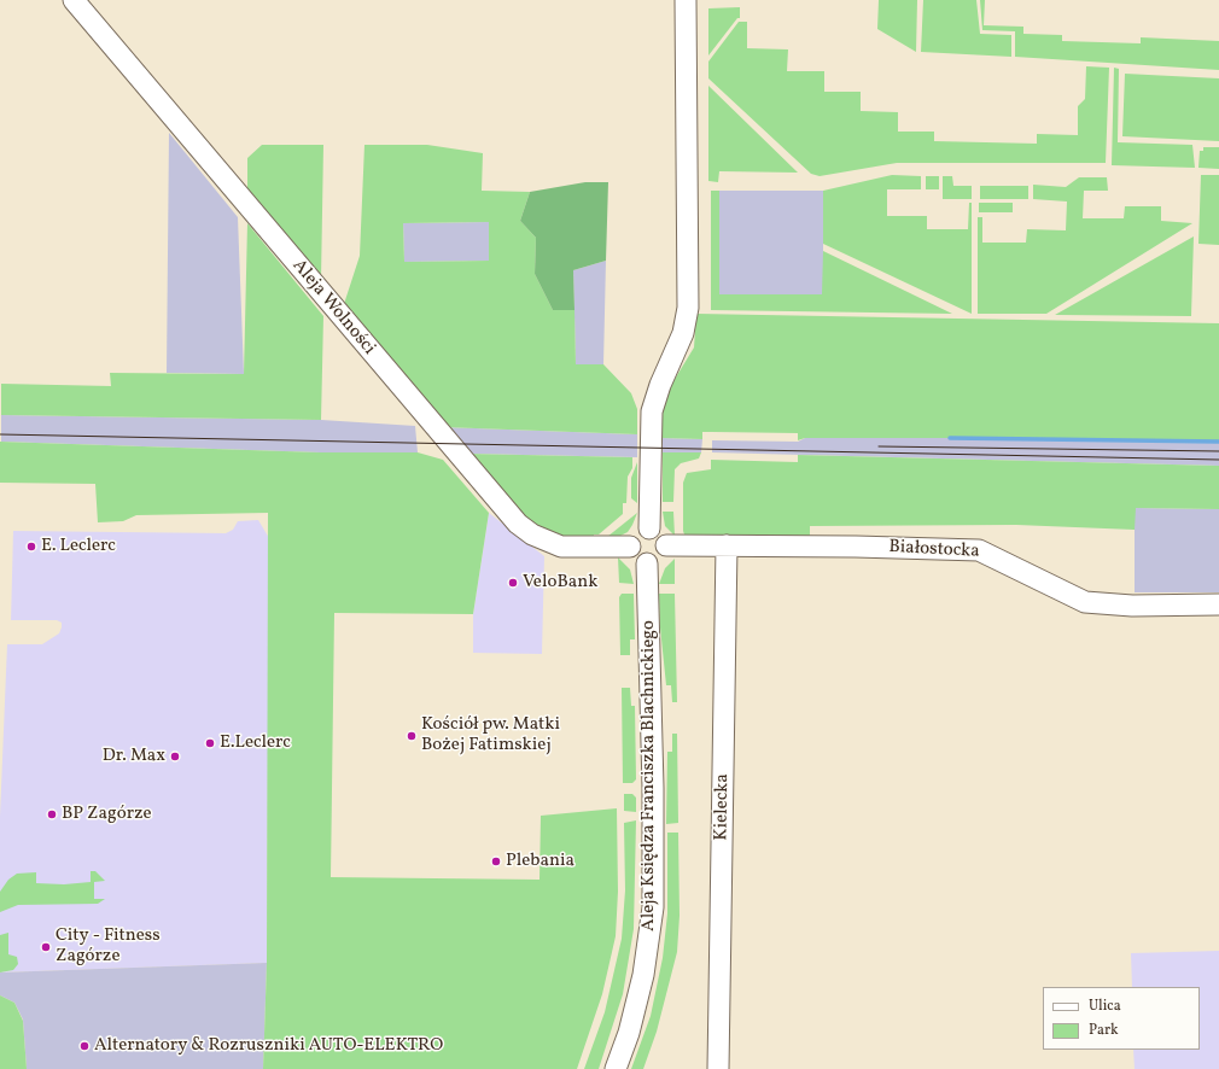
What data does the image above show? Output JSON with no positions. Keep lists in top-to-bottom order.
{
  "streets": {
    "street": [
      "Aleja Wolności",
      "Białostocka",
      "Aleja Księdza Franciszka Blachnickiego",
      "Kielecka"
    ]
  },
  "crossings": [
    ["Aleja Wolności", "Białostocka"],
    ["Aleja Wolności", "Aleja Księdza Franciszka Blachnickiego"],
    ["Białostocka", "Aleja Księdza Franciszka Blachnickiego"],
    ["Białostocka", "Kielecka"]
  ],
  "places": [
    "E. Leclerc",
    "VeloBank",
    "Kościół pw. Matki Bożej Fatimskiej",
    "E.Leclerc",
    "Dr. Max",
    "BP Zagórze",
    "Plebania",
    "City - Fitness Zagórze",
    "Alternatory & Rozruszniki AUTO-ELEKTRO"
  ],
  "legend": ["Ulica", "Park"]
}
